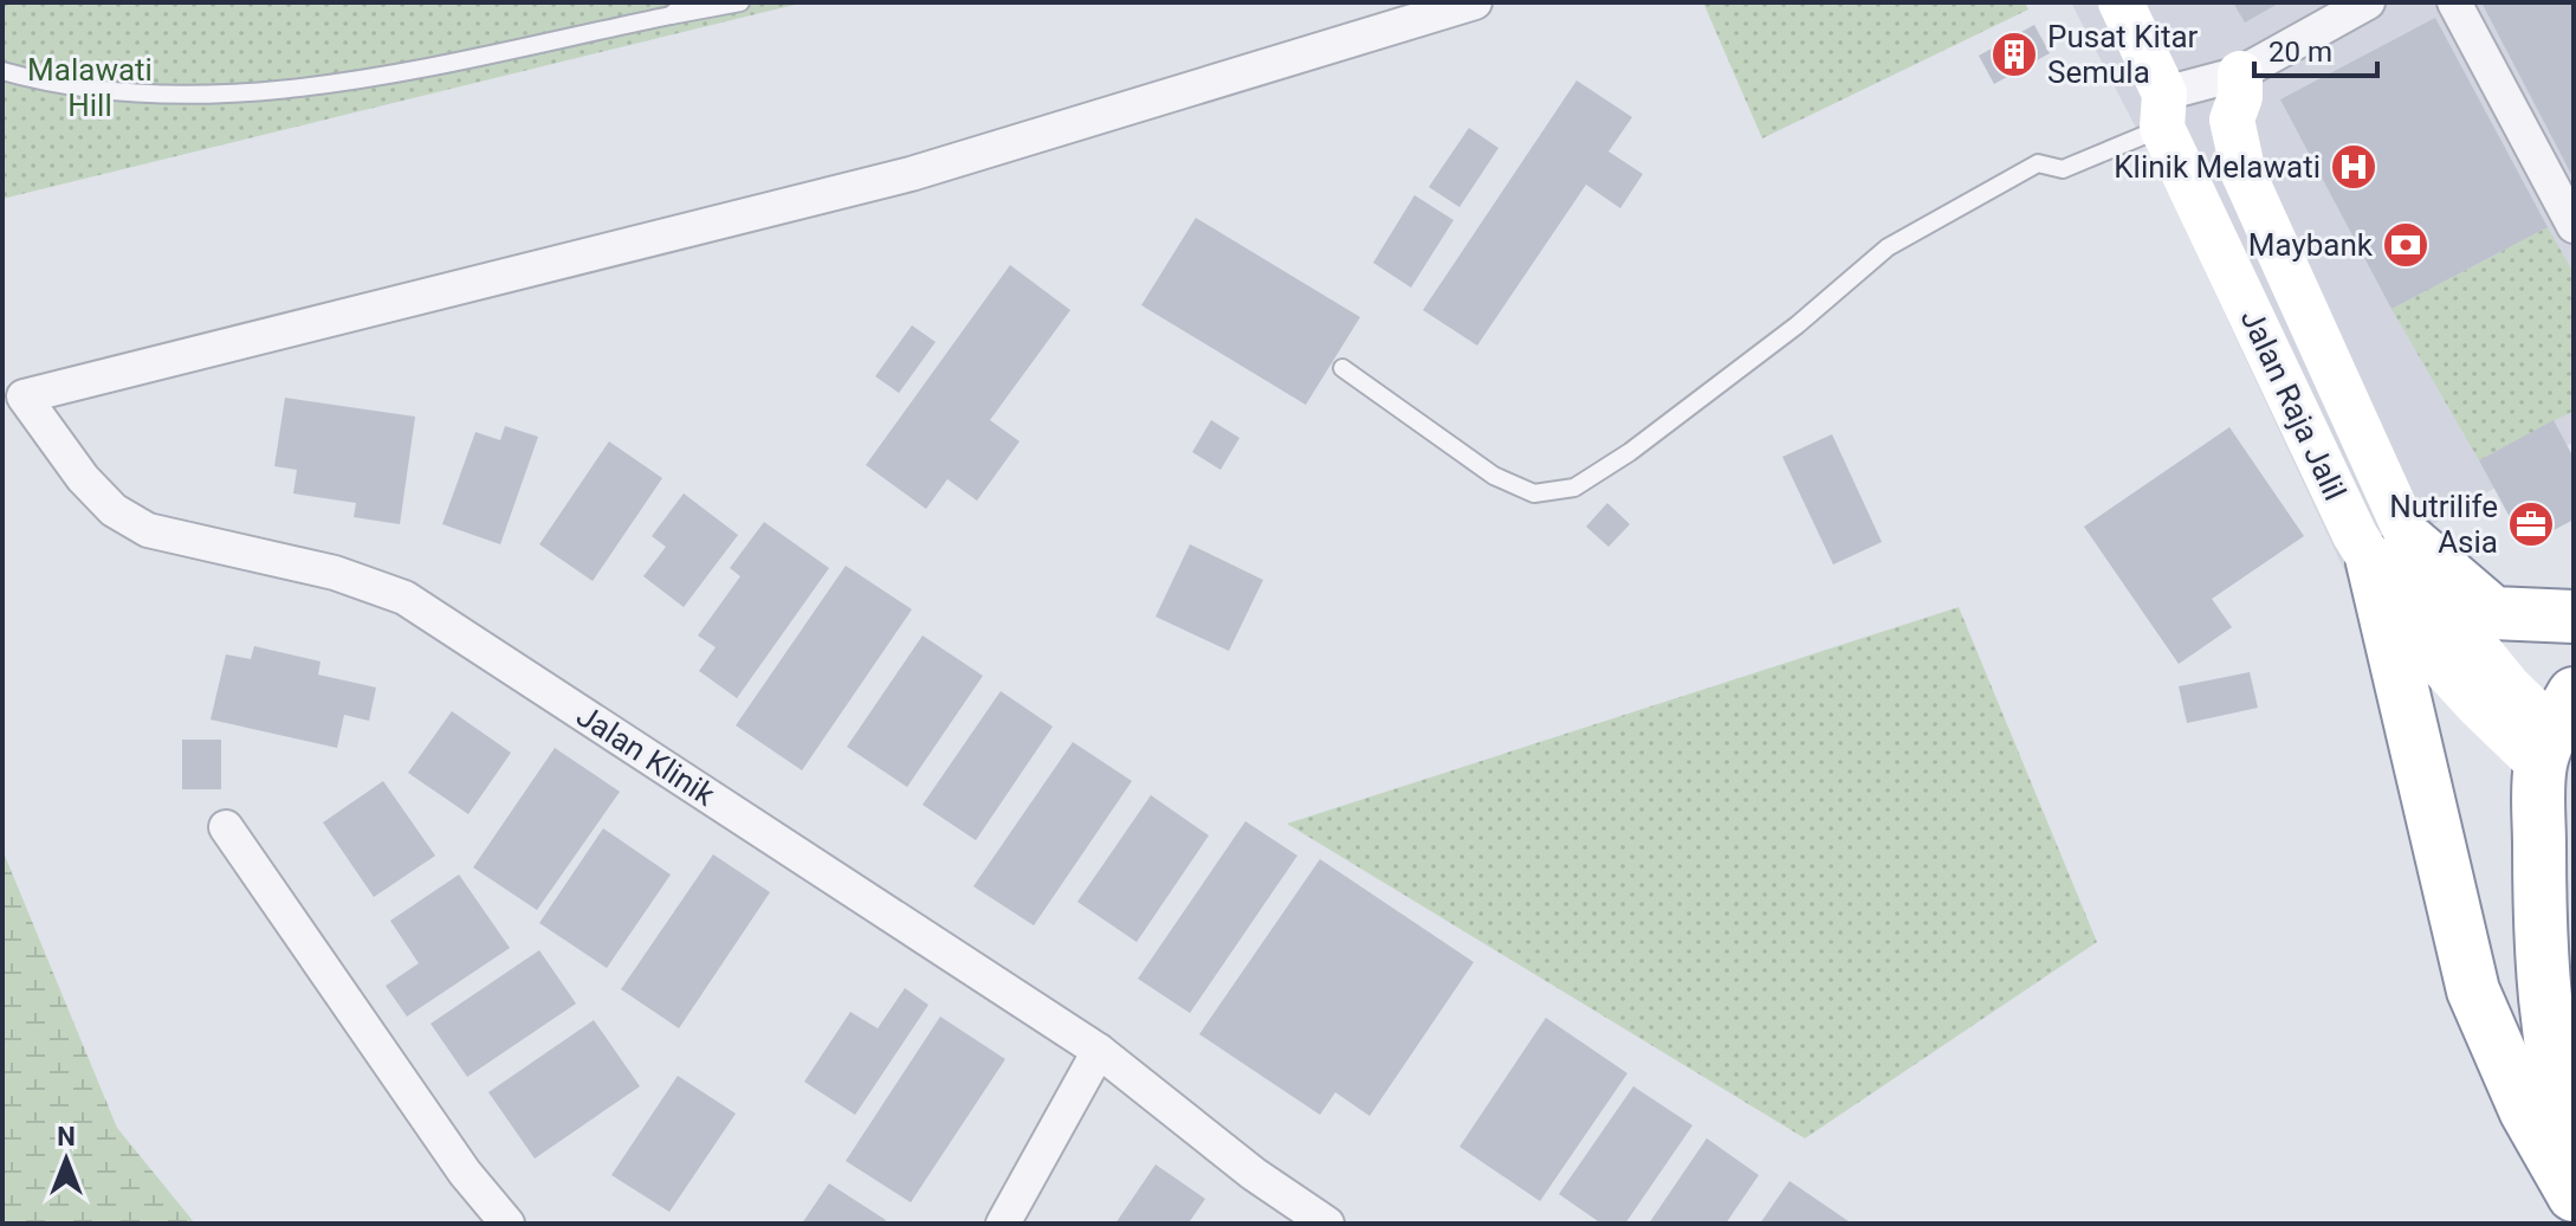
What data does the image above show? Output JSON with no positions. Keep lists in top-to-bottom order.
{
  "streets": {
    "street": ["Jalan Raja Jalil", "Jalan Klinik"]
  },
  "parks": ["Malawati Hill"],
  "places": {
    "building": ["Pusat Kitar Semula"],
    "hospital": ["Klinik Melawati"],
    "bank": ["Maybank"],
    "office": ["Nutrilife Asia"]
  },
  "scale_bar": "20 m",
  "north": "top"
}
